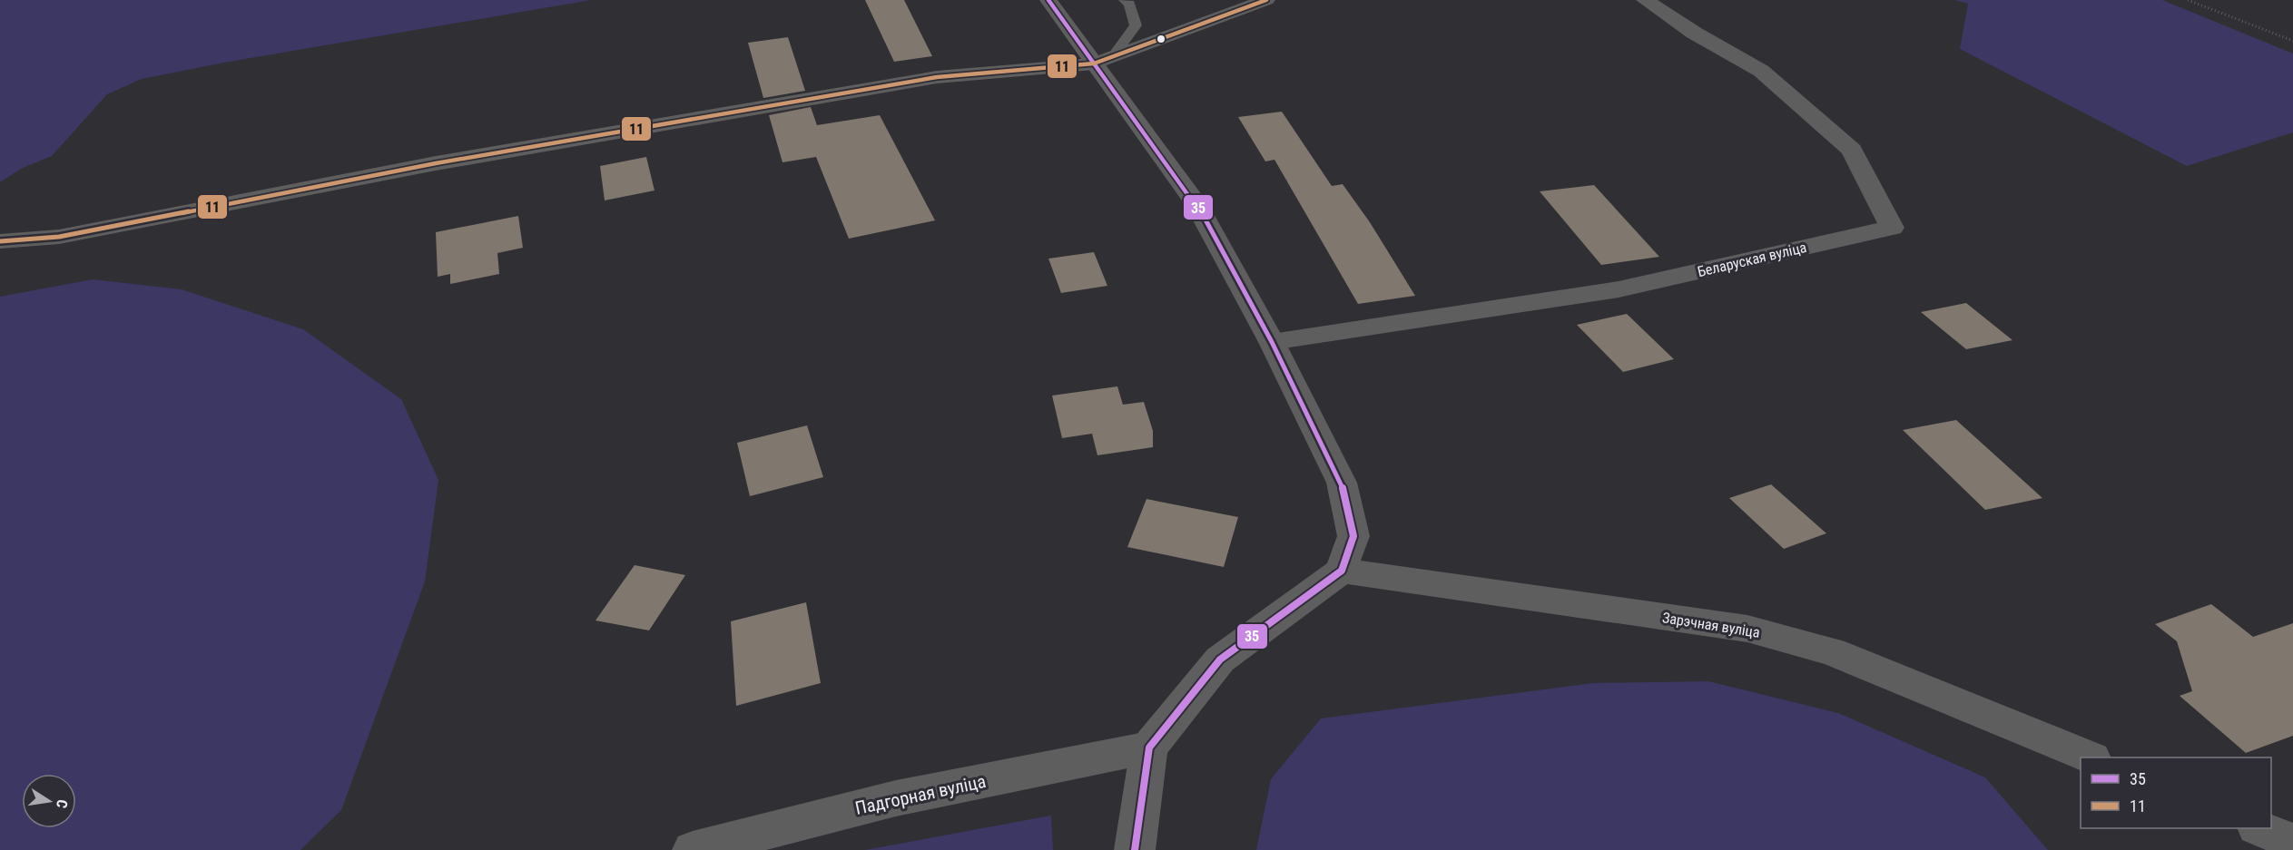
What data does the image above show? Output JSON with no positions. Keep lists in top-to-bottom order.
{
  "streets": {
    "street": ["Беларуская вуліца", "Зарэчная вуліца", "Падгорная вуліца"]
  },
  "lines": ["transit line 35", "transit line 11"],
  "legend": ["35", "11"],
  "north": "right"
}
